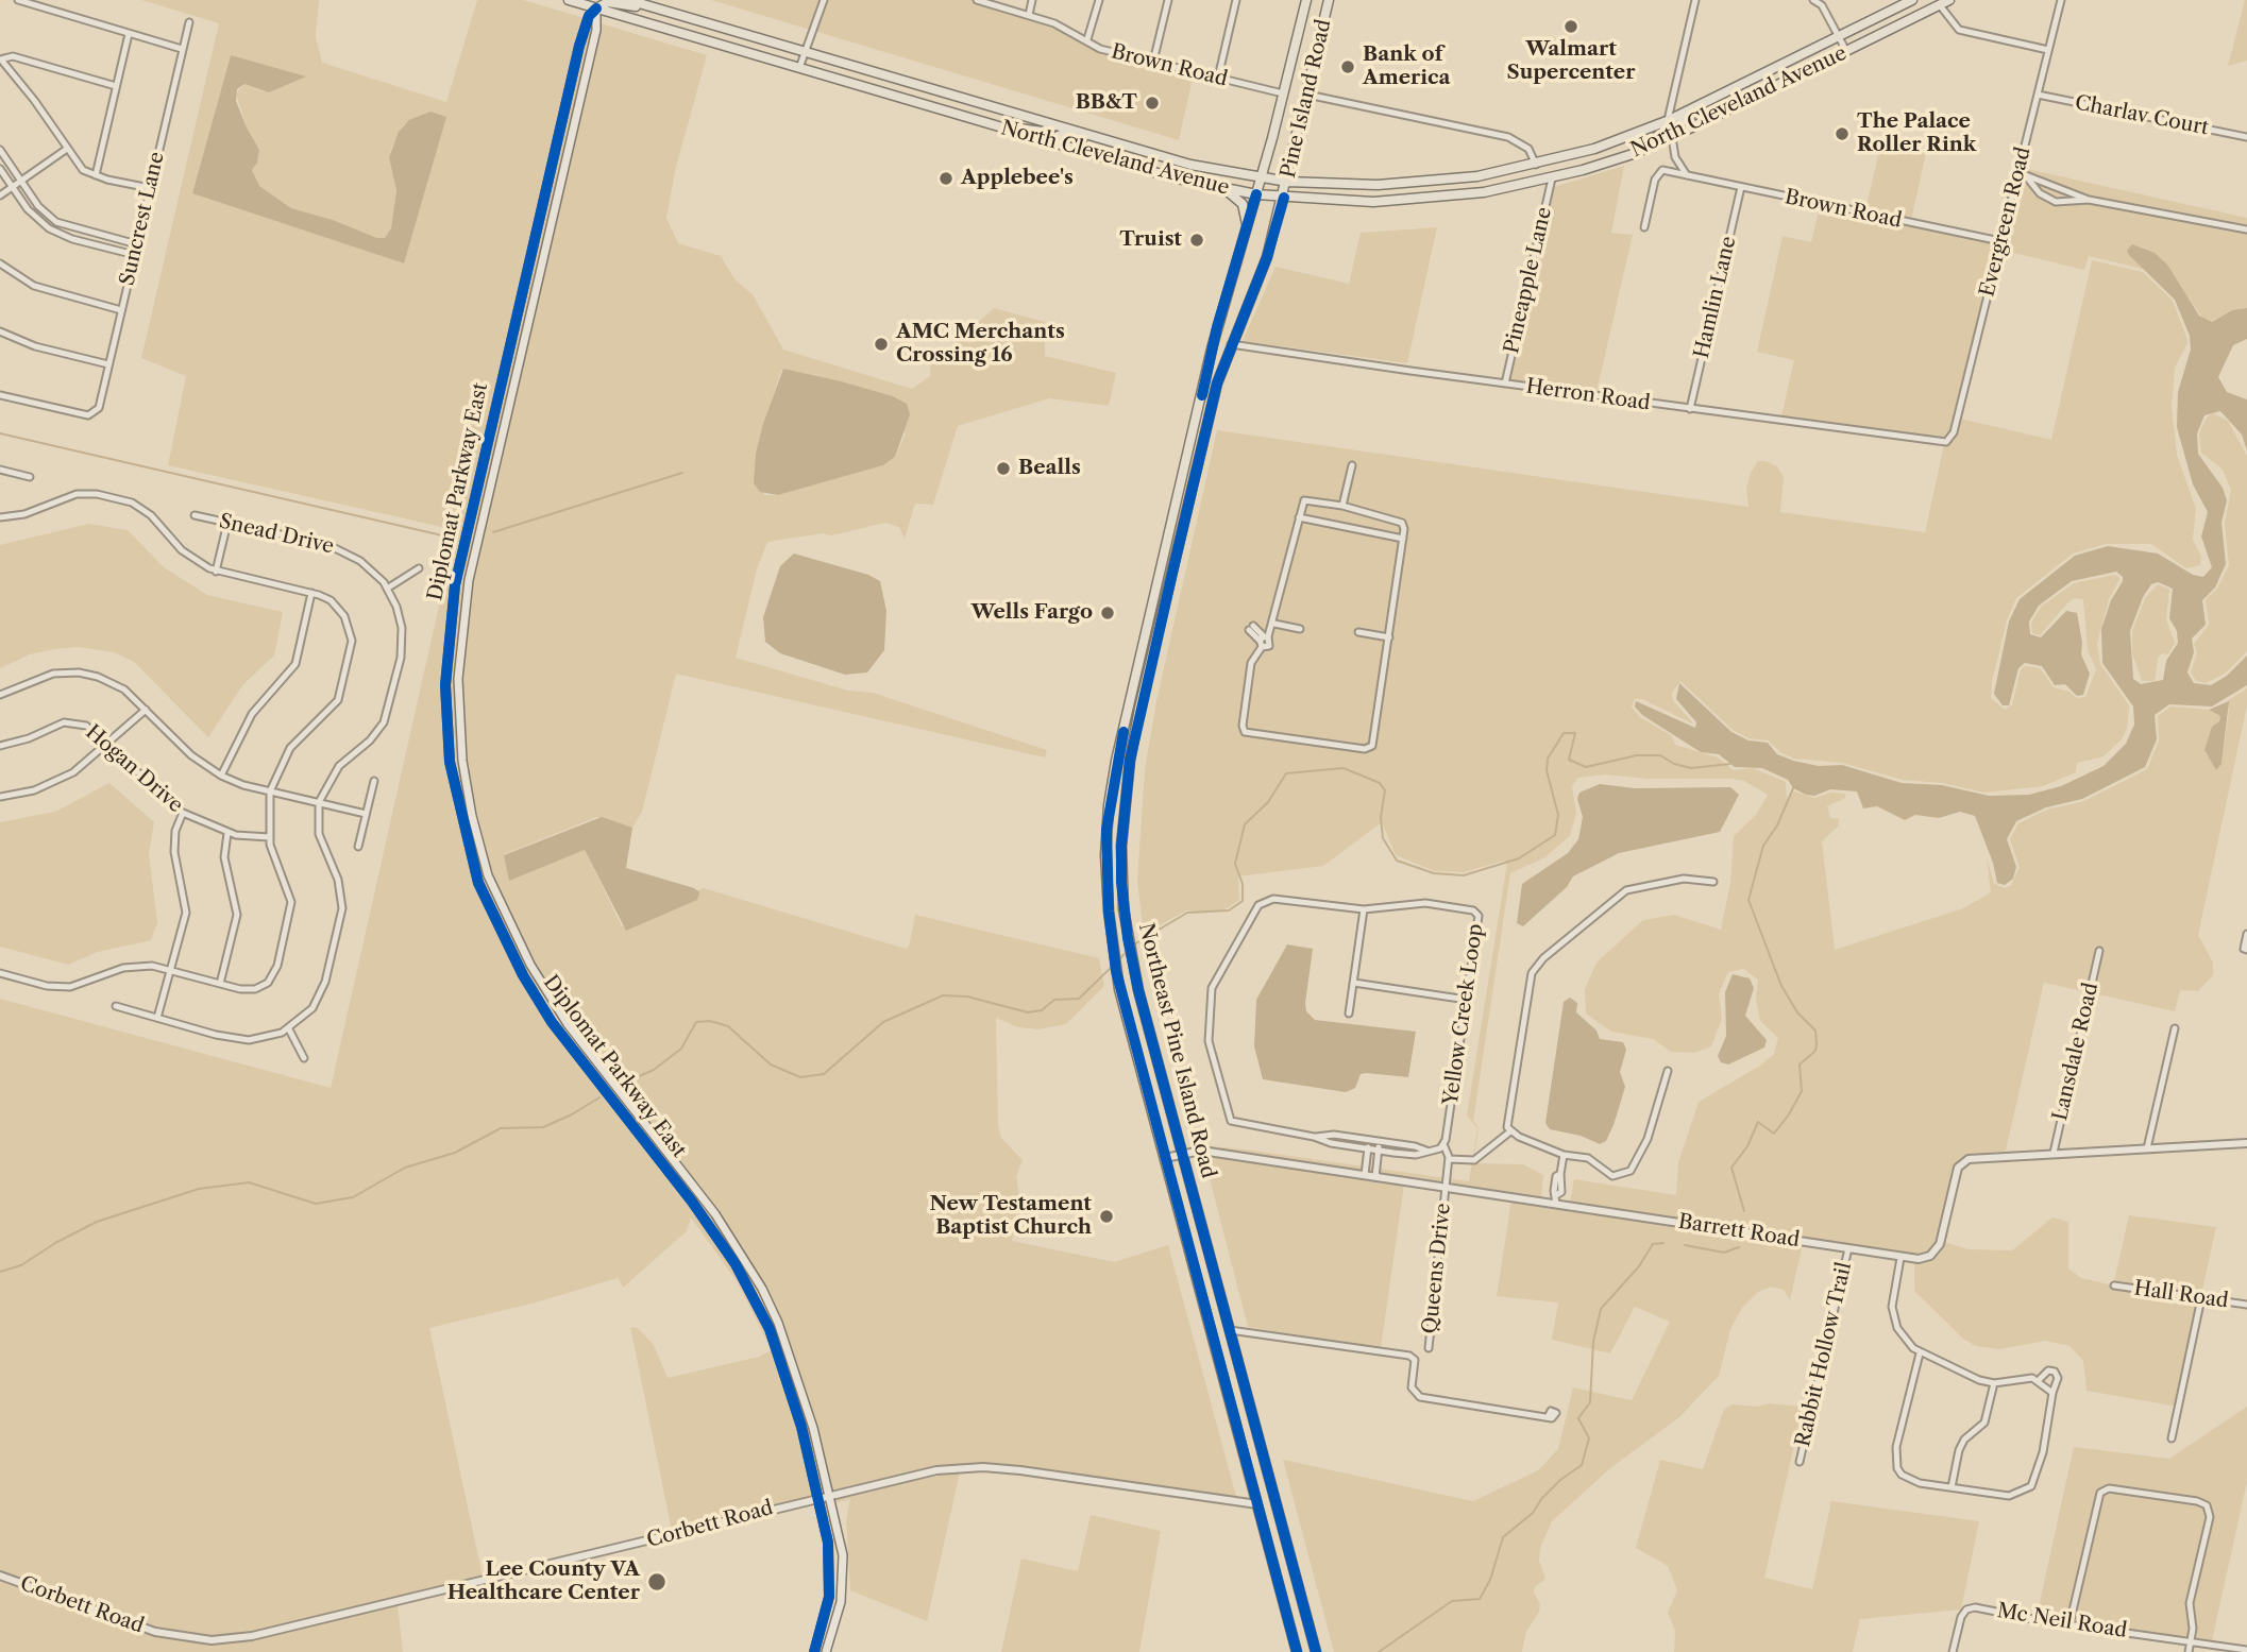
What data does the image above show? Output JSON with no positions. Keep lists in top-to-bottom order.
{
  "streets": {
    "main road": [
      "Pine Island Road",
      "North Cleveland Avenue",
      "Diplomat Parkway East",
      "Northeast Pine Island Road"
    ],
    "street": [
      "Brown Road",
      "Charlav Court",
      "Suncrest Lane",
      "Evergreen Road",
      "Pineapple Lane",
      "Hamlin Lane",
      "Herron Road",
      "Snead Drive",
      "Hogan Drive",
      "Yellow Creek Loop",
      "Lansdale Road",
      "Barrett Road",
      "Queens Drive",
      "Hall Road",
      "Rabbit Hollow Trail",
      "Corbett Road",
      "Mc Neil Road"
    ]
  },
  "crossings": [
    ["Brown Road", "Pine Island Road"],
    ["Brown Road", "Evergreen Road"],
    ["Brown Road", "Hamlin Lane"],
    ["Pine Island Road", "North Cleveland Avenue"],
    ["Pine Island Road", "Northeast Pine Island Road"],
    ["North Cleveland Avenue", "Pineapple Lane"],
    ["North Cleveland Avenue", "Diplomat Parkway East"],
    ["North Cleveland Avenue", "Northeast Pine Island Road"],
    ["Charlav Court", "Evergreen Road"],
    ["Evergreen Road", "Herron Road"],
    ["Pineapple Lane", "Herron Road"],
    ["Hamlin Lane", "Herron Road"],
    ["Herron Road", "Northeast Pine Island Road"],
    ["Diplomat Parkway East", "Corbett Road"],
    ["Northeast Pine Island Road", "Barrett Road"],
    ["Northeast Pine Island Road", "Corbett Road"],
    ["Lansdale Road", "Barrett Road"],
    ["Barrett Road", "Queens Drive"],
    ["Barrett Road", "Rabbit Hollow Trail"]
  ],
  "places": [
    "Walmart Supercenter",
    "Bank of America",
    "BB&T",
    "The Palace Roller Rink",
    "Applebee's",
    "Truist",
    "AMC Merchants Crossing 16",
    "Bealls",
    "Wells Fargo",
    "New Testament Baptist Church",
    "Lee County VA Healthcare Center"
  ]
}
